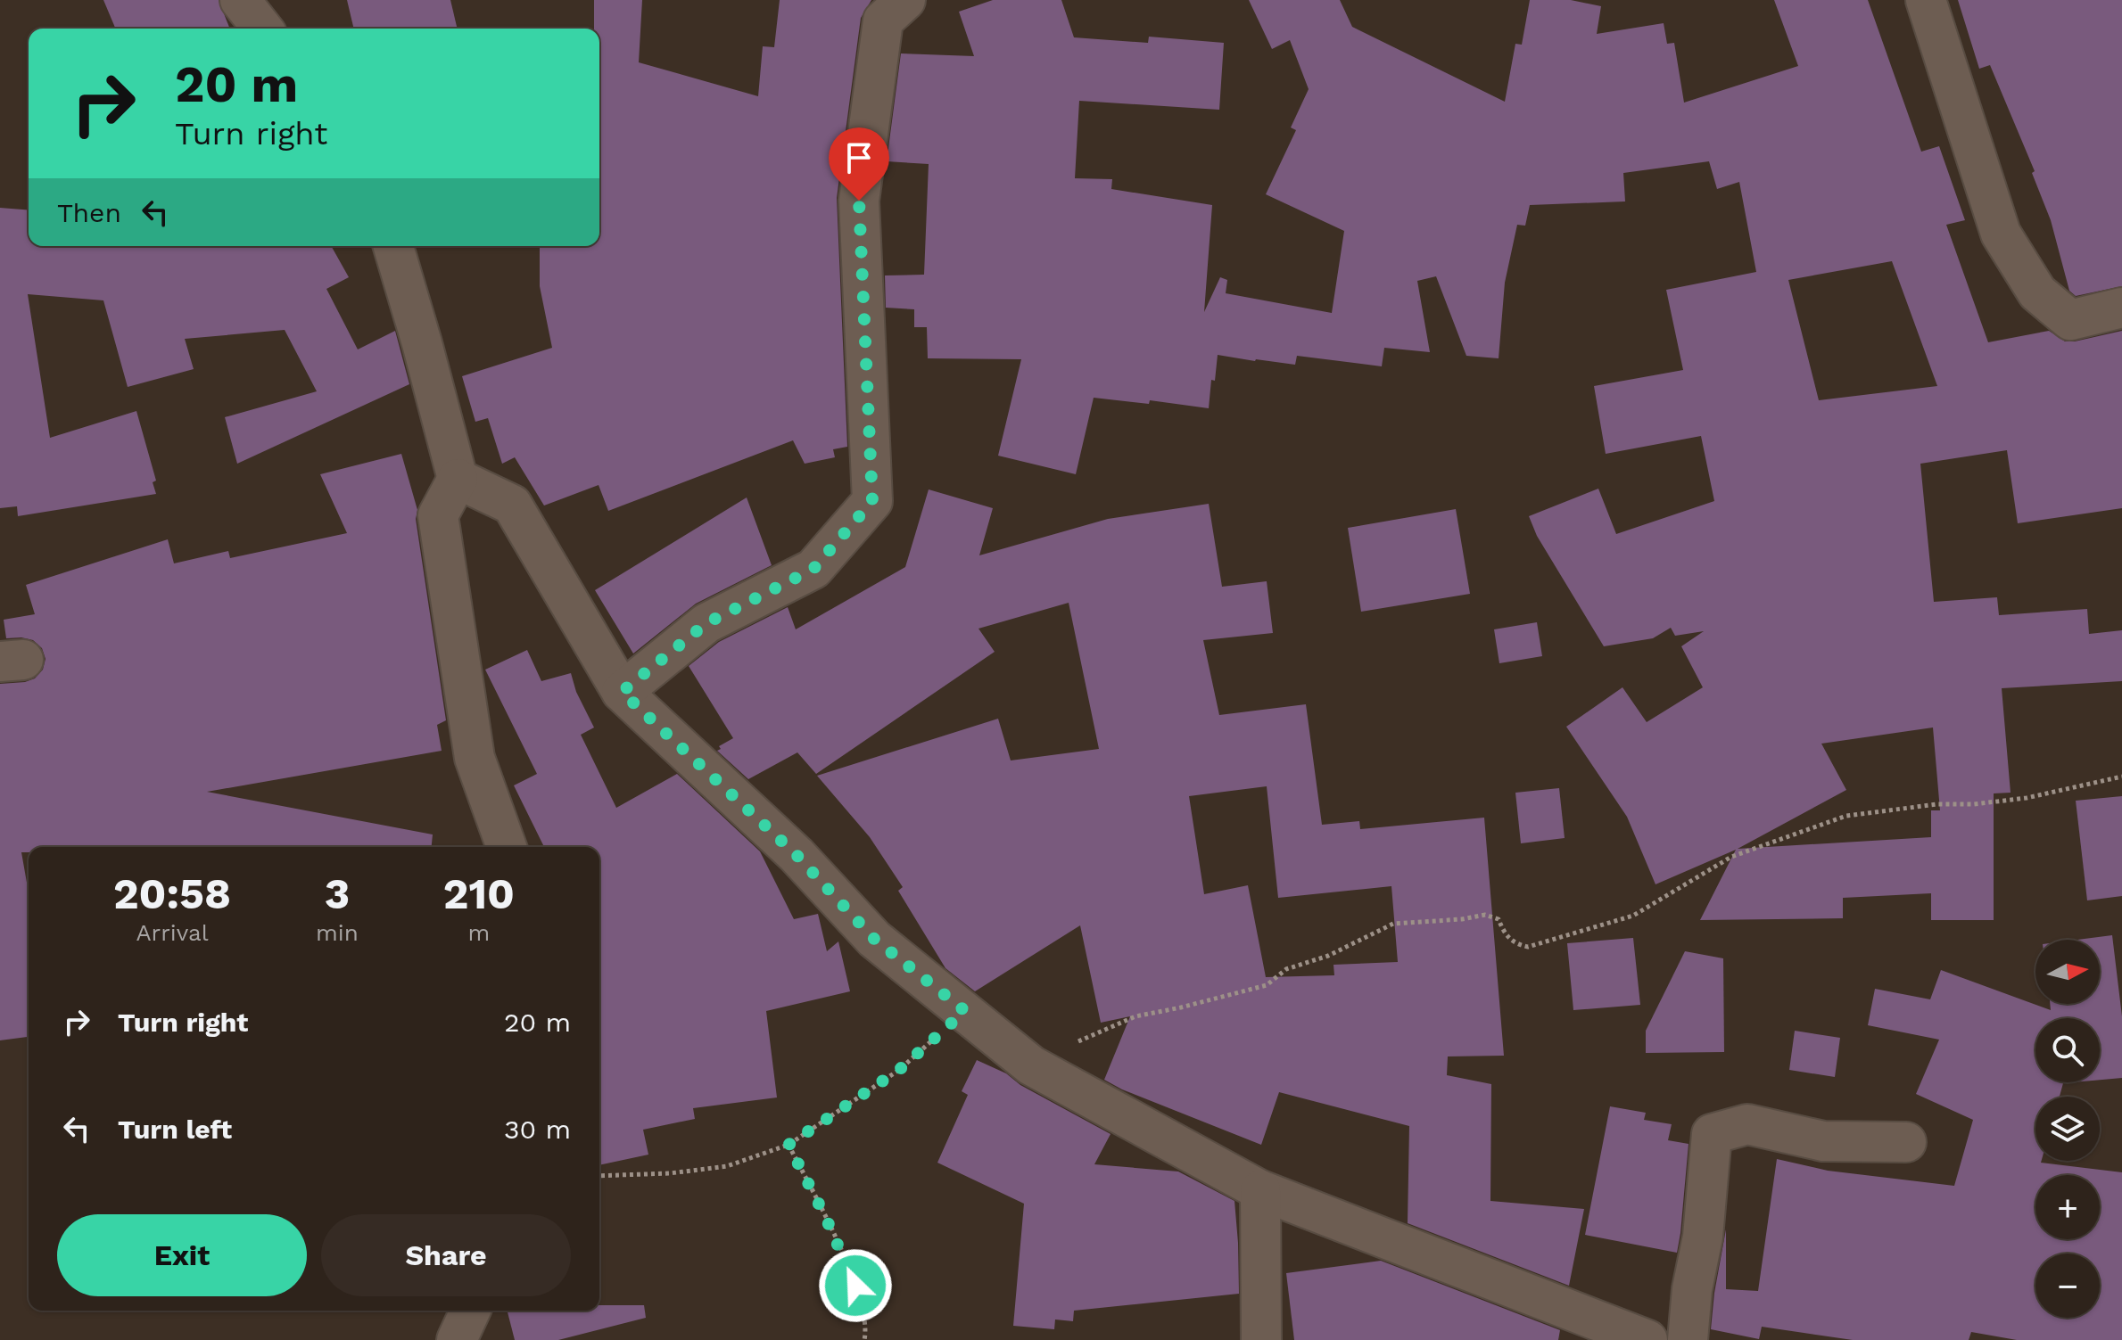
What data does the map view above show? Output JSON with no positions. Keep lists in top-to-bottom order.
{
  "north": "right",
  "page": {
    "turn": ["20 m", "Turn right"],
    "then": "Then",
    "eta": [
      "20:58",
      "Arrival",
      "3",
      "min",
      "210",
      "m"
    ],
    "map_buttons": ["+", "−"],
    "list": [
      {
        "name": "Turn right",
        "value": "20 m"
      },
      {
        "name": "Turn left",
        "value": "30 m"
      }
    ],
    "buttons": ["Exit", "Share"]
  }
}
